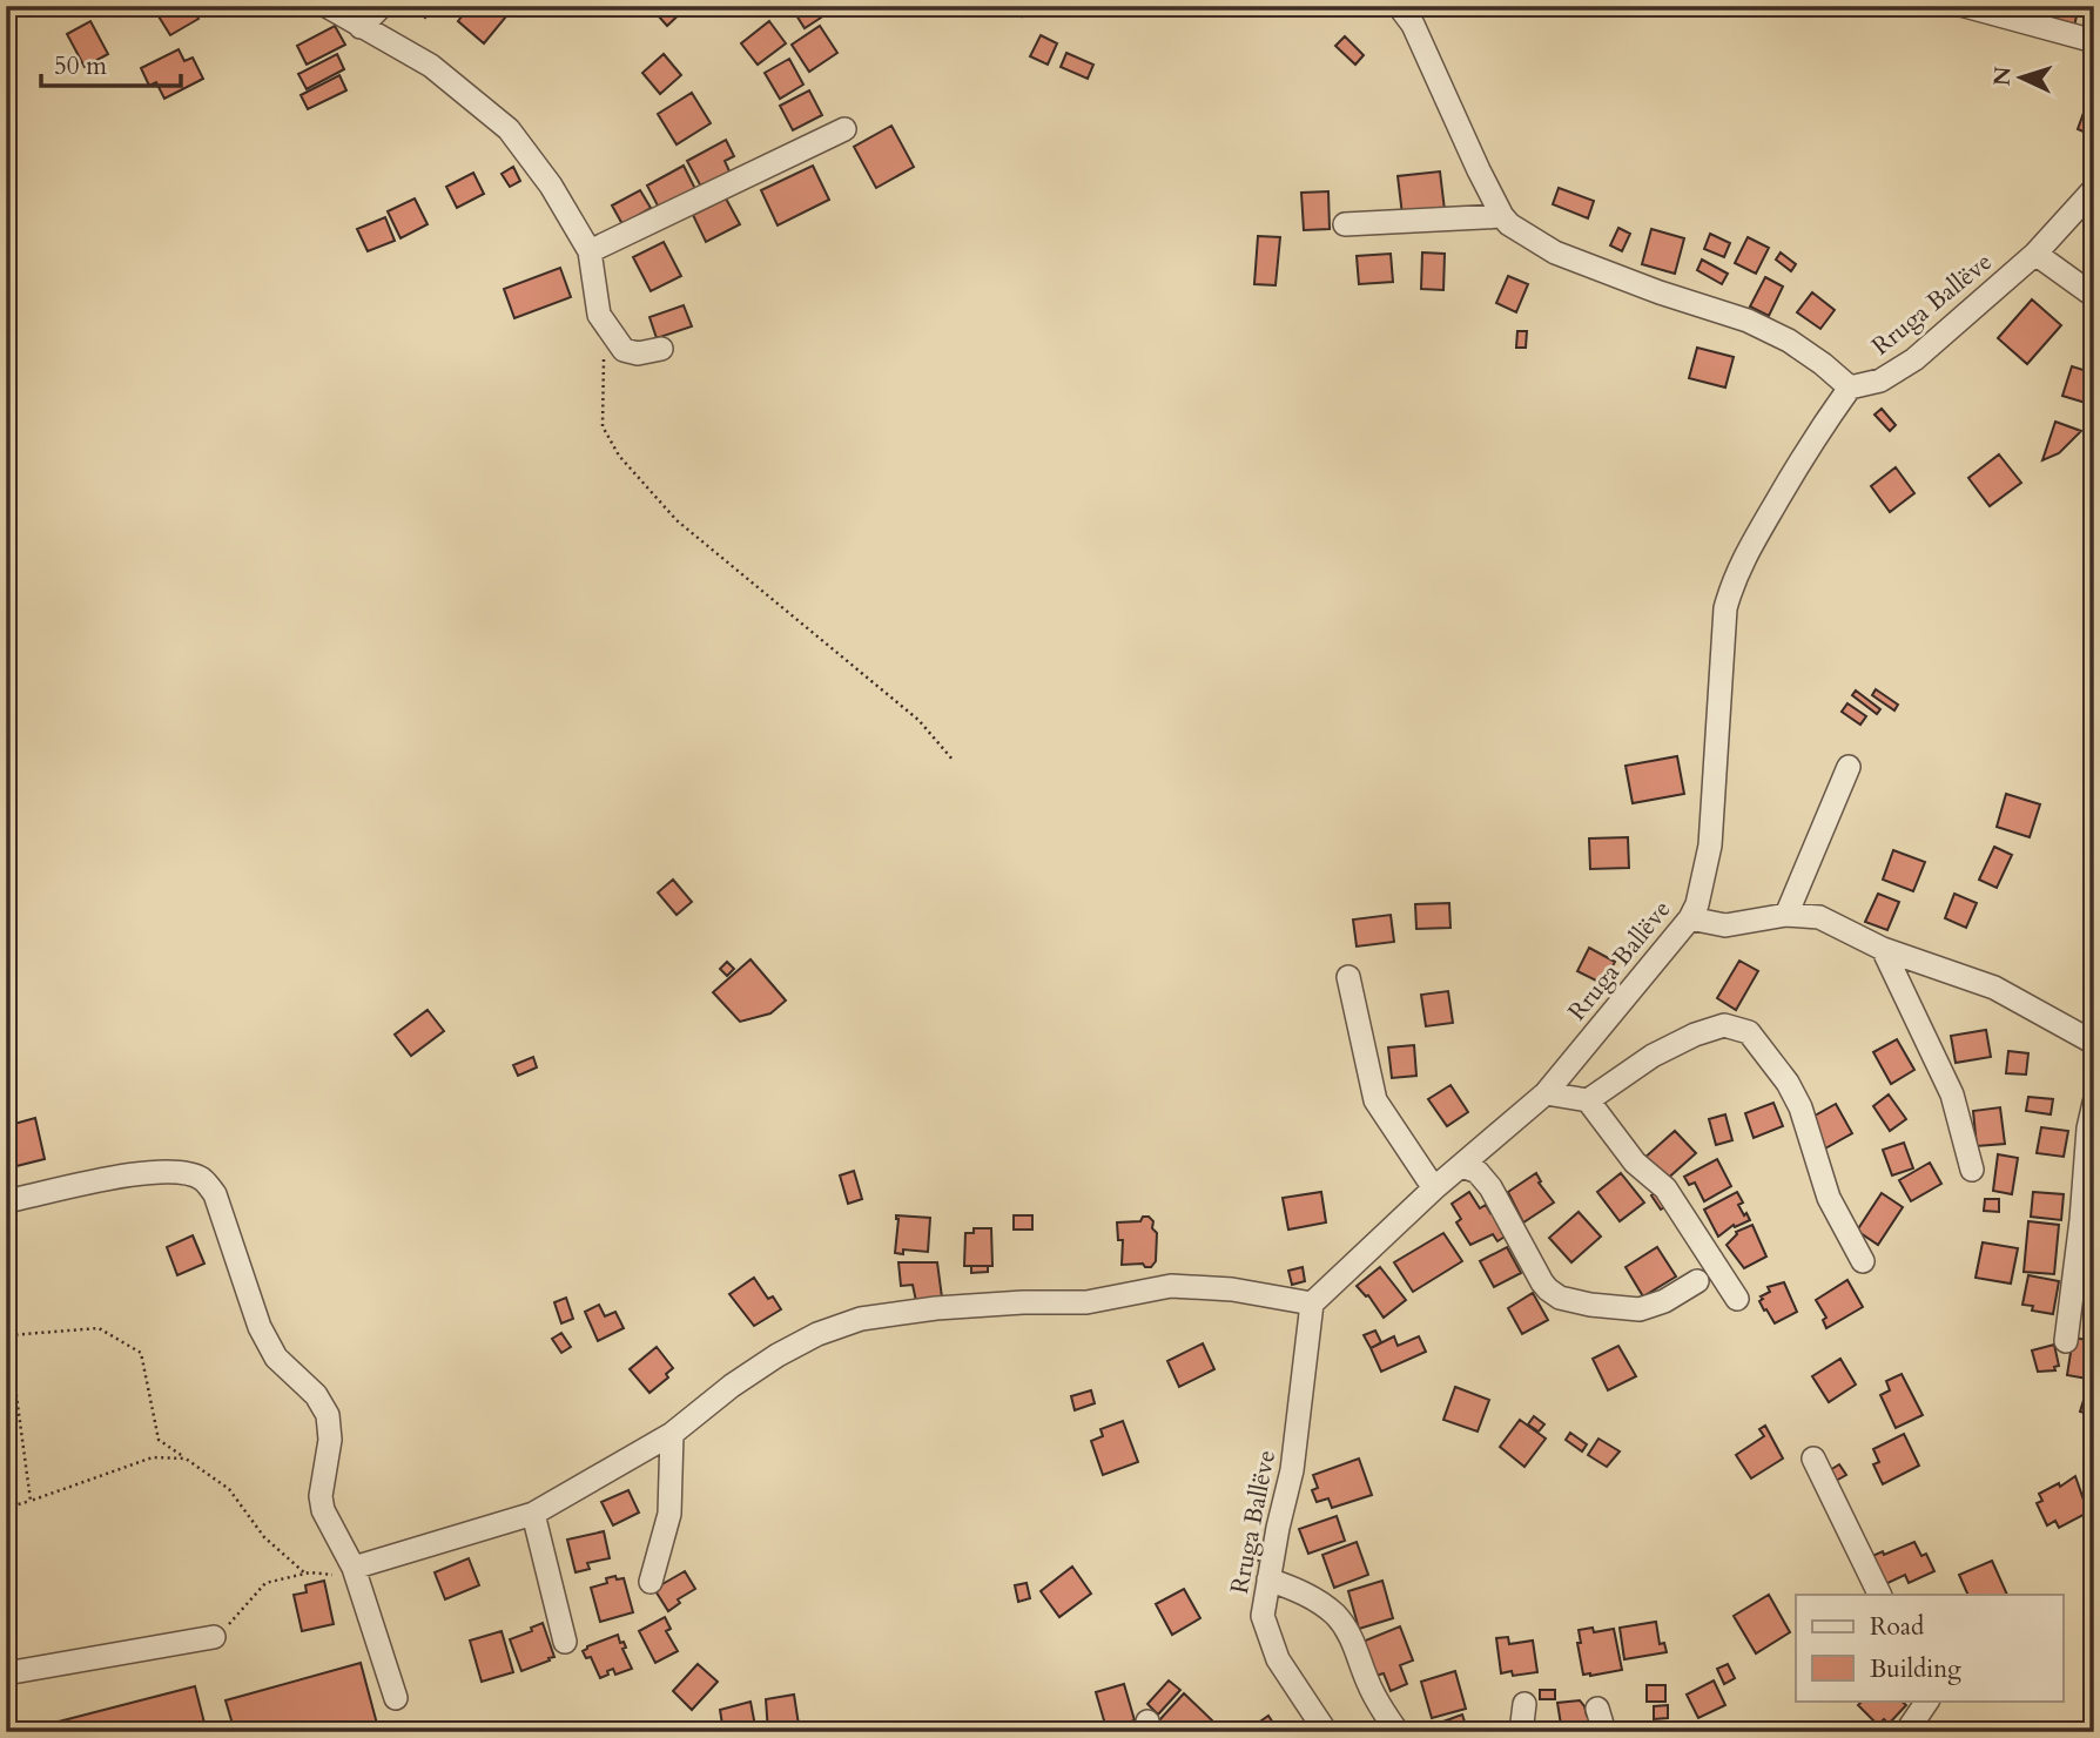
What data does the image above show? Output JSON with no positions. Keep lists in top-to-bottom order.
{
  "streets": {
    "street": ["Rruga Ballëve"]
  },
  "legend": ["Road", "Building"],
  "scale_bar": "50 m",
  "north": "left"
}
